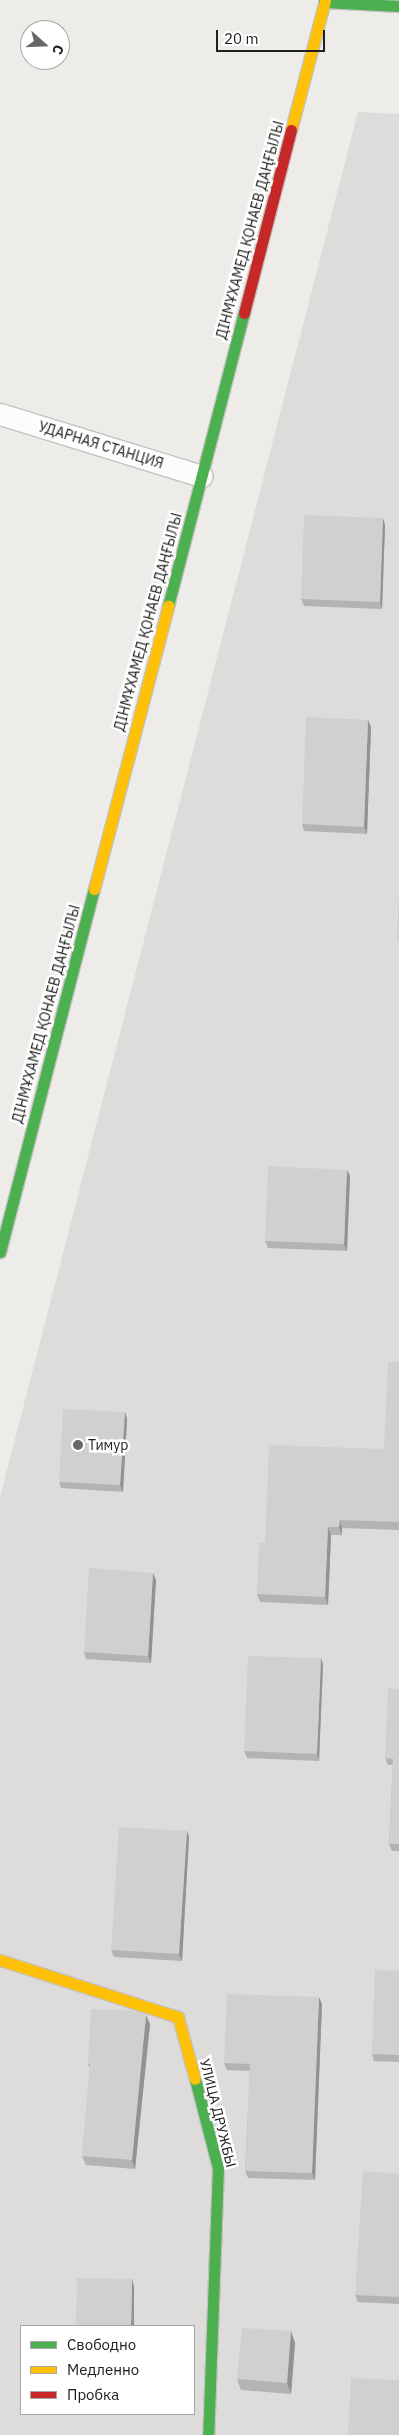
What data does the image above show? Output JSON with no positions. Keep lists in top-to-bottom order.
{
  "streets": {
    "street": ["ДІНМҰХАМЕД ҚОНАЕВ ДАҢҒЫЛЫ", "УЛИЦА ДРУЖБЫ"],
    "lane": ["УДАРНАЯ СТАНЦИЯ"]
  },
  "crossings": [
    ["ДІНМҰХАМЕД ҚОНАЕВ ДАҢҒЫЛЫ", "УДАРНАЯ СТАНЦИЯ"]
  ],
  "places": ["Тимур"],
  "legend": ["Свободно", "Медленно", "Пробка"],
  "scale_bar": "20 m",
  "north": "right"
}
